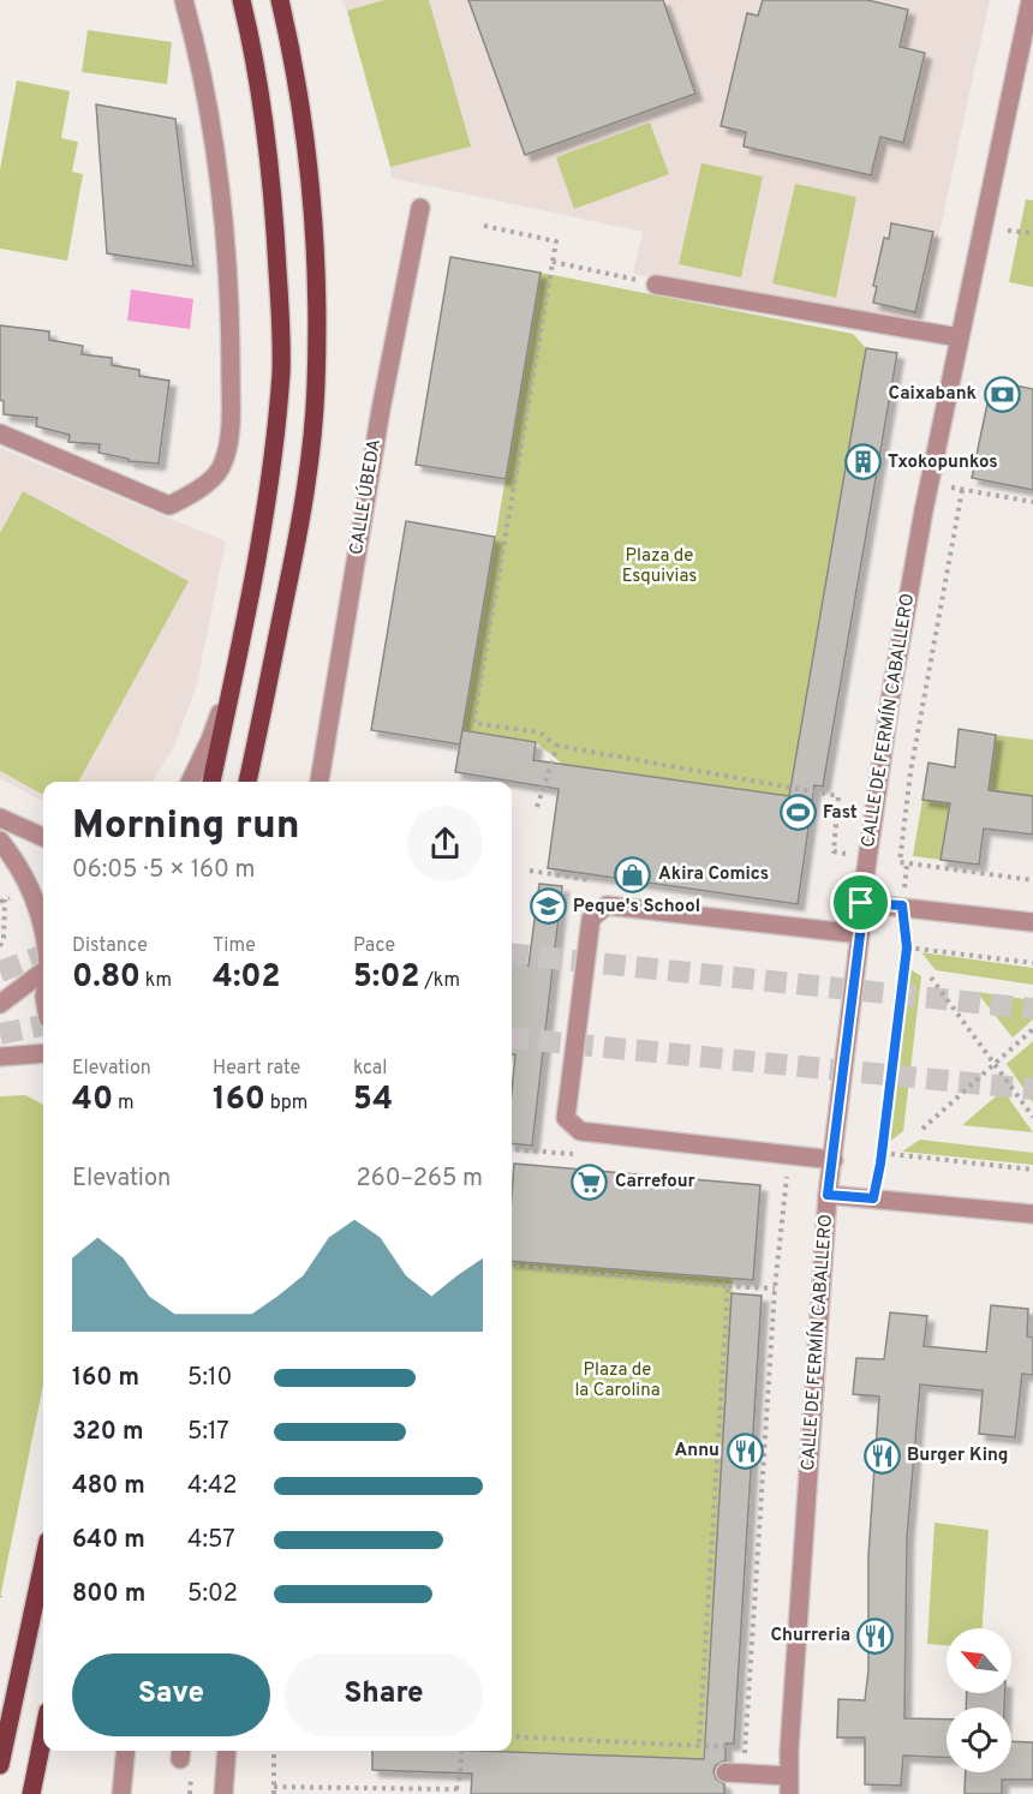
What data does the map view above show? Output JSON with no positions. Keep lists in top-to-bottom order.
{
  "streets": {
    "street": ["CALLE ÚBEDA", "CALLE DE FERMÍN CABALLERO"]
  },
  "parks": ["Plaza de Esquivias", "Plaza de la Carolina"],
  "places": {
    "bank": ["Caixabank"],
    "building": ["Txokopunkos"],
    "sports": ["Fast"],
    "shop": ["Akira Comics"],
    "school or university": ["Peque's School"],
    "supermarket": ["Carrefour"],
    "restaurant": ["Annu", "Burger King", "Churreria"]
  },
  "north": "top left",
  "page": {
    "heading": ["Morning run", "06:05 · 5 × 160 m"],
    "stats": [
      ["Distance", "0.80 km"],
      ["Time", "4:02"],
      ["Pace", "5:02 /km"],
      ["Elevation", "40 m"],
      ["Heart rate", "160 bpm"],
      ["kcal", "54"]
    ],
    "chart": ["Elevation", "260–265 m"],
    "list": [
      {
        "name": "160 m",
        "note": "5:10"
      },
      {
        "name": "320 m",
        "note": "5:17"
      },
      {
        "name": "480 m",
        "note": "4:42"
      },
      {
        "name": "640 m",
        "note": "4:57"
      },
      {
        "name": "800 m",
        "note": "5:02"
      }
    ],
    "buttons": ["Save", "Share"]
  }
}
